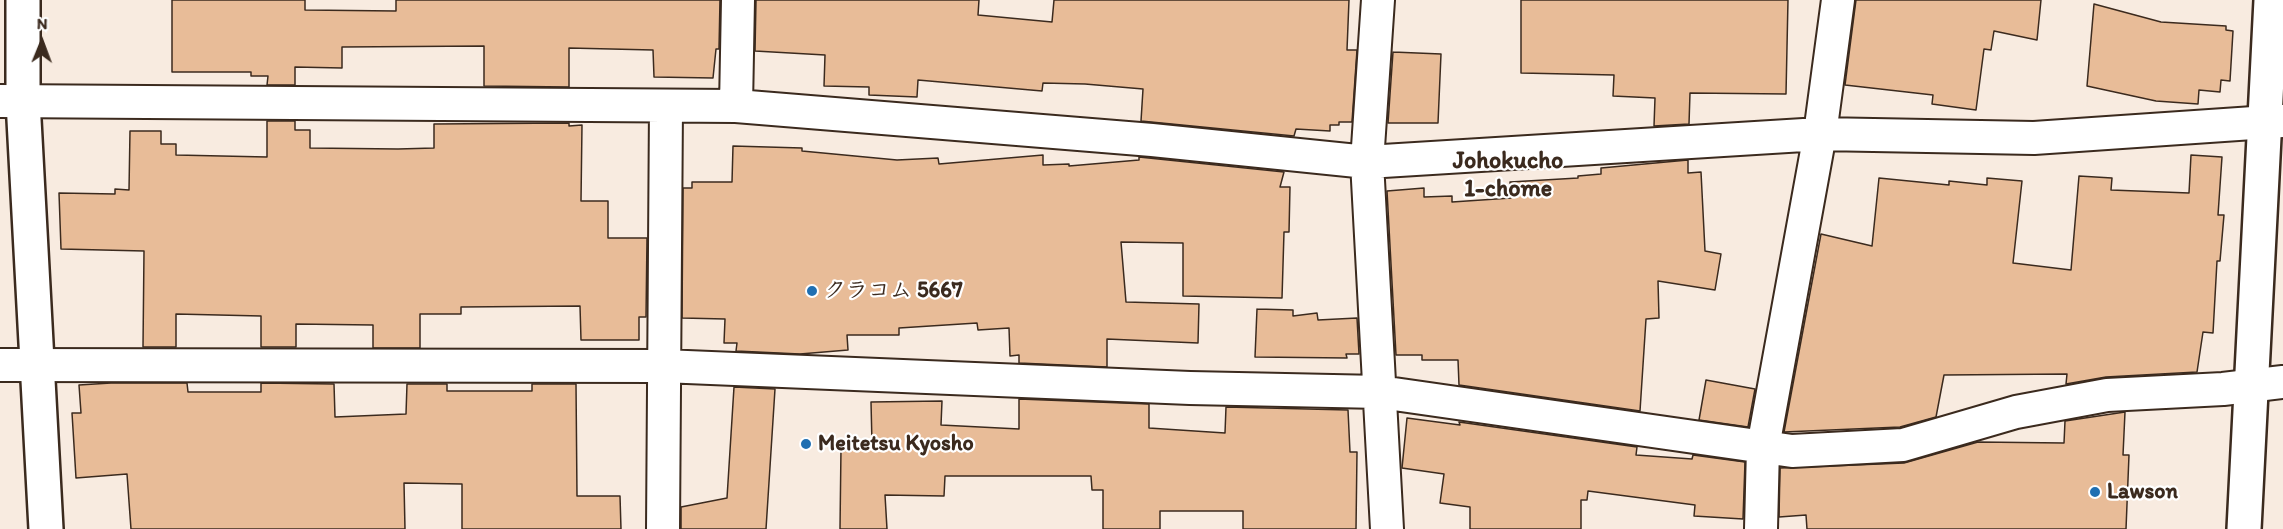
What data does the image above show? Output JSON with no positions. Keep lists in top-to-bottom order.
{
  "districts": ["Johokucho 1-chome"],
  "places": ["クラコム 5667", "Meitetsu Kyosho", "Lawson"],
  "north": "top"
}
